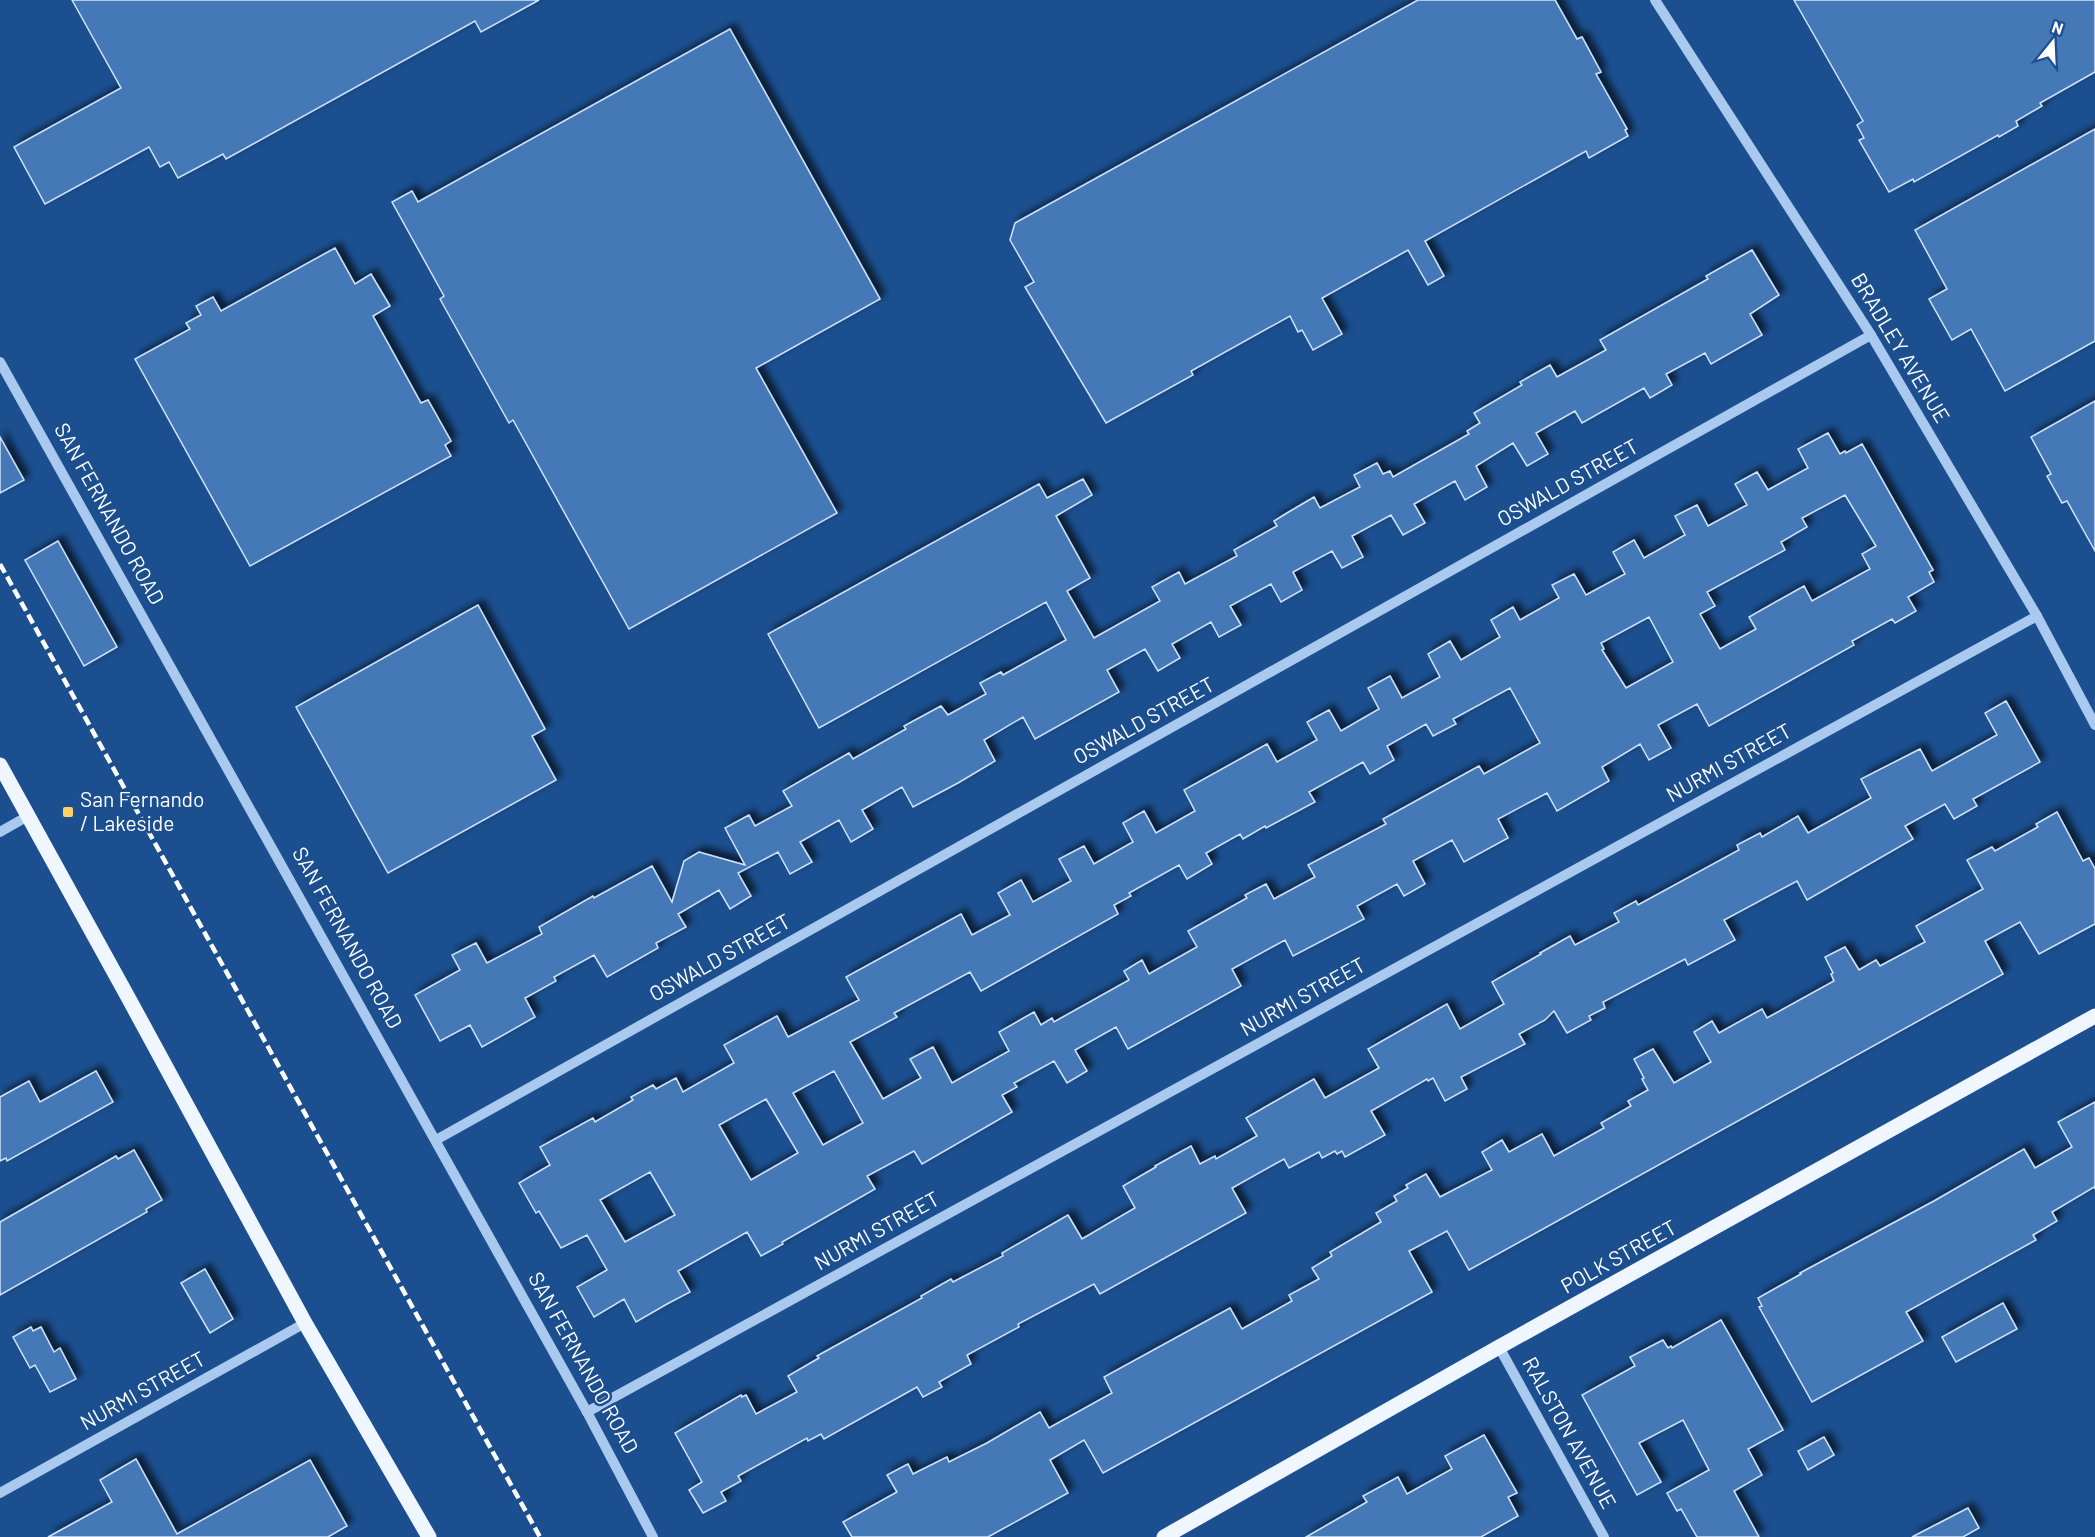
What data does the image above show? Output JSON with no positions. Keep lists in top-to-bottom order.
{
  "streets": {
    "main road": ["POLK STREET"],
    "street": [
      "BRADLEY AVENUE",
      "OSWALD STREET",
      "SAN FERNANDO ROAD",
      "NURMI STREET",
      "RALSTON AVENUE"
    ]
  },
  "crossings": [
    ["BRADLEY AVENUE", "OSWALD STREET"],
    ["BRADLEY AVENUE", "NURMI STREET"],
    ["OSWALD STREET", "SAN FERNANDO ROAD"],
    ["SAN FERNANDO ROAD", "NURMI STREET"],
    ["POLK STREET", "RALSTON AVENUE"]
  ],
  "places": {
    "transit": ["San Fernando / Lakeside"]
  },
  "north": "top"
}
